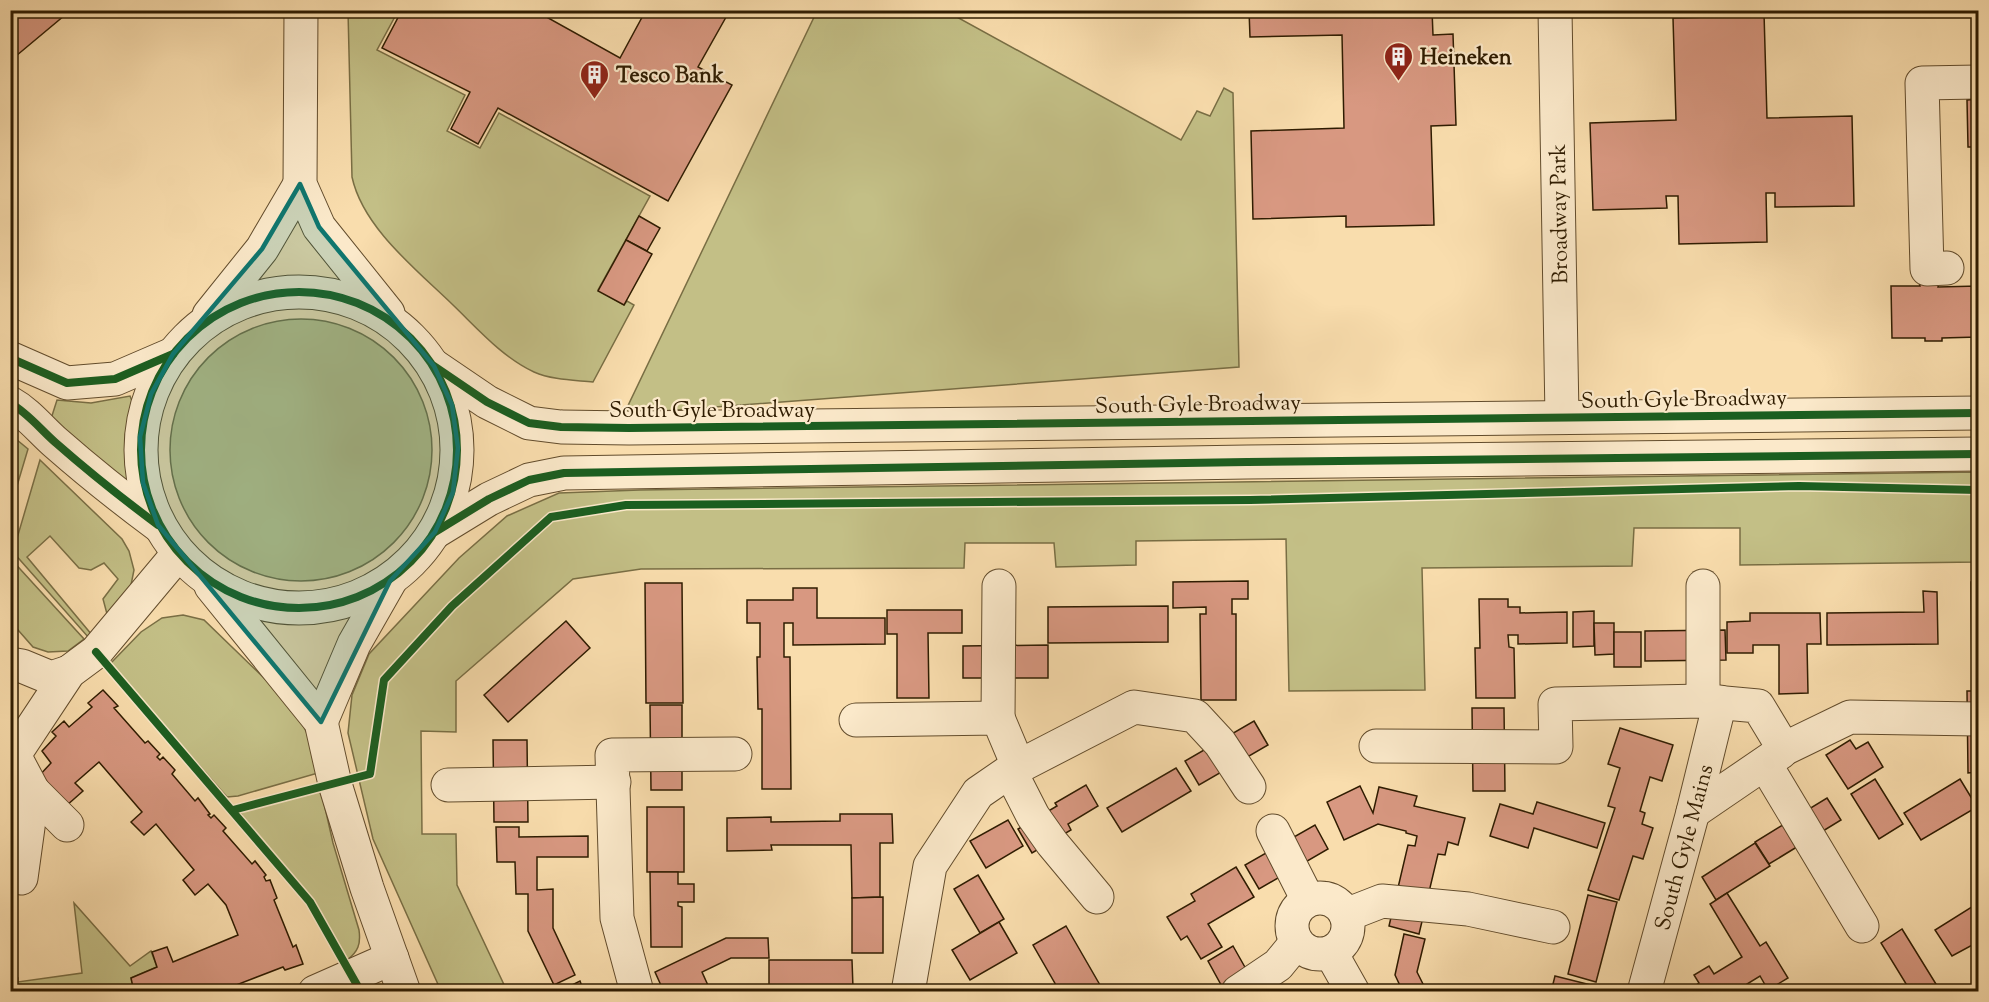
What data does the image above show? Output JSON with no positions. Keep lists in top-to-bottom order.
{
  "streets": {
    "street": ["Broadway Park", "South Gyle Broadway", "South Gyle Mains"]
  },
  "crossings": [
    ["Broadway Park", "South Gyle Broadway"]
  ],
  "places": {
    "building": ["Heineken", "Tesco Bank"]
  }
}
